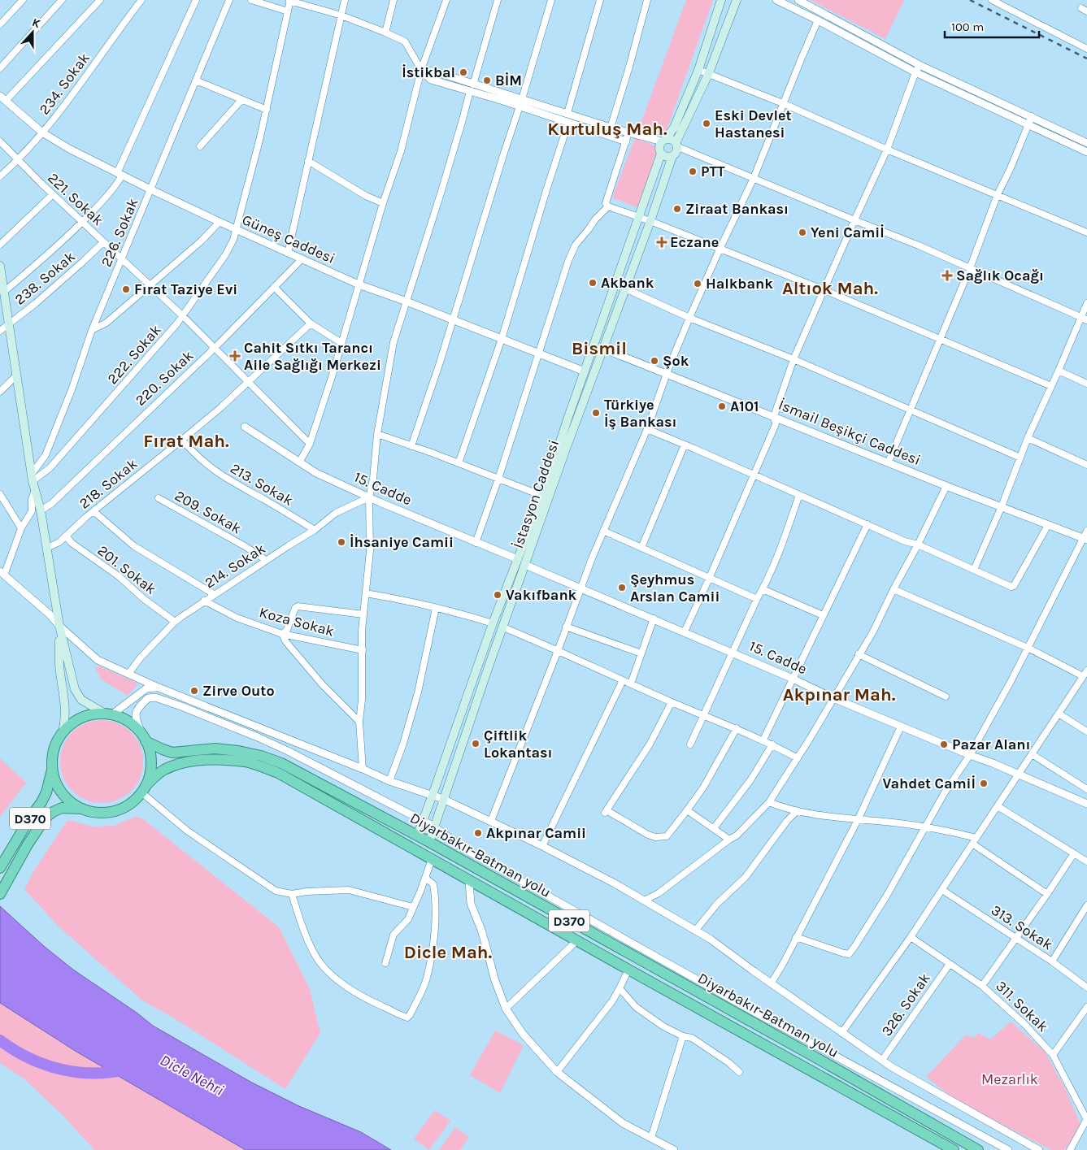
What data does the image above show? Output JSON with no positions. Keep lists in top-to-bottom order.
{
  "streets": {
    "highway": ["D370", "Diyarbakır-Batman yolu"],
    "main road": ["İstasyon Caddesi"],
    "street": [
      "234. Sokak",
      "221. Sokak",
      "226. Sokak",
      "Güneş Caddesi",
      "238. Sokak",
      "222. Sokak",
      "220. Sokak",
      "İsmail Beşikçi Caddesi",
      "218. Sokak",
      "213. Sokak",
      "15. Cadde",
      "209. Sokak",
      "214. Sokak",
      "201. Sokak",
      "Koza Sokak",
      "313. Sokak",
      "326. Sokak",
      "311. Sokak"
    ]
  },
  "crossings": [
    ["234. Sokak", "221. Sokak"],
    ["234. Sokak", "Güneş Caddesi"],
    ["221. Sokak", "226. Sokak"],
    ["221. Sokak", "238. Sokak"],
    ["221. Sokak", "222. Sokak"],
    ["221. Sokak", "220. Sokak"],
    ["221. Sokak", "218. Sokak"],
    ["226. Sokak", "Güneş Caddesi"],
    ["226. Sokak", "222. Sokak"],
    ["Güneş Caddesi", "222. Sokak"],
    ["Güneş Caddesi", "220. Sokak"],
    ["Güneş Caddesi", "İstasyon Caddesi"],
    ["İsmail Beşikçi Caddesi", "İstasyon Caddesi"],
    ["218. Sokak", "213. Sokak"],
    ["218. Sokak", "201. Sokak"],
    ["213. Sokak", "214. Sokak"],
    ["15. Cadde", "İstasyon Caddesi"],
    ["15. Cadde", "214. Sokak"],
    ["İstasyon Caddesi", "Diyarbakır-Batman yolu"],
    ["209. Sokak", "214. Sokak"],
    ["214. Sokak", "201. Sokak"],
    ["214. Sokak", "Koza Sokak"],
    ["D370", "Diyarbakır-Batman yolu"],
    ["326. Sokak", "311. Sokak"]
  ],
  "districts": [
    "Kurtuluş Mah.",
    "Altıok Mah.",
    "Bismil",
    "Fırat Mah.",
    "Akpınar Mah.",
    "Dicle Mah."
  ],
  "water": ["Dicle Nehri"],
  "parks": ["Mezarlık"],
  "places": {
    "other": [
      "İstikbal",
      "BİM",
      "Eski Devlet Hastanesi",
      "PTT",
      "Ziraat Bankası",
      "Yeni Camiİ",
      "Akbank",
      "Halkbank",
      "Fırat Taziye Evi",
      "Şok",
      "A101",
      "Türkiye İş Bankası",
      "İhsaniye Camii",
      "Şeyhmus Arslan Camii",
      "Vakıfbank",
      "Zirve Outo",
      "Çiftlik Lokantası",
      "Pazar Alanı",
      "Vahdet Camiİ",
      "Akpınar Camii"
    ],
    "health": ["Eczane", "Sağlık Ocağı", "Cahit Sıtkı Tarancı Aile Sağlığı Merkezi"]
  },
  "scale_bar": "100 m",
  "north": "top"
}
